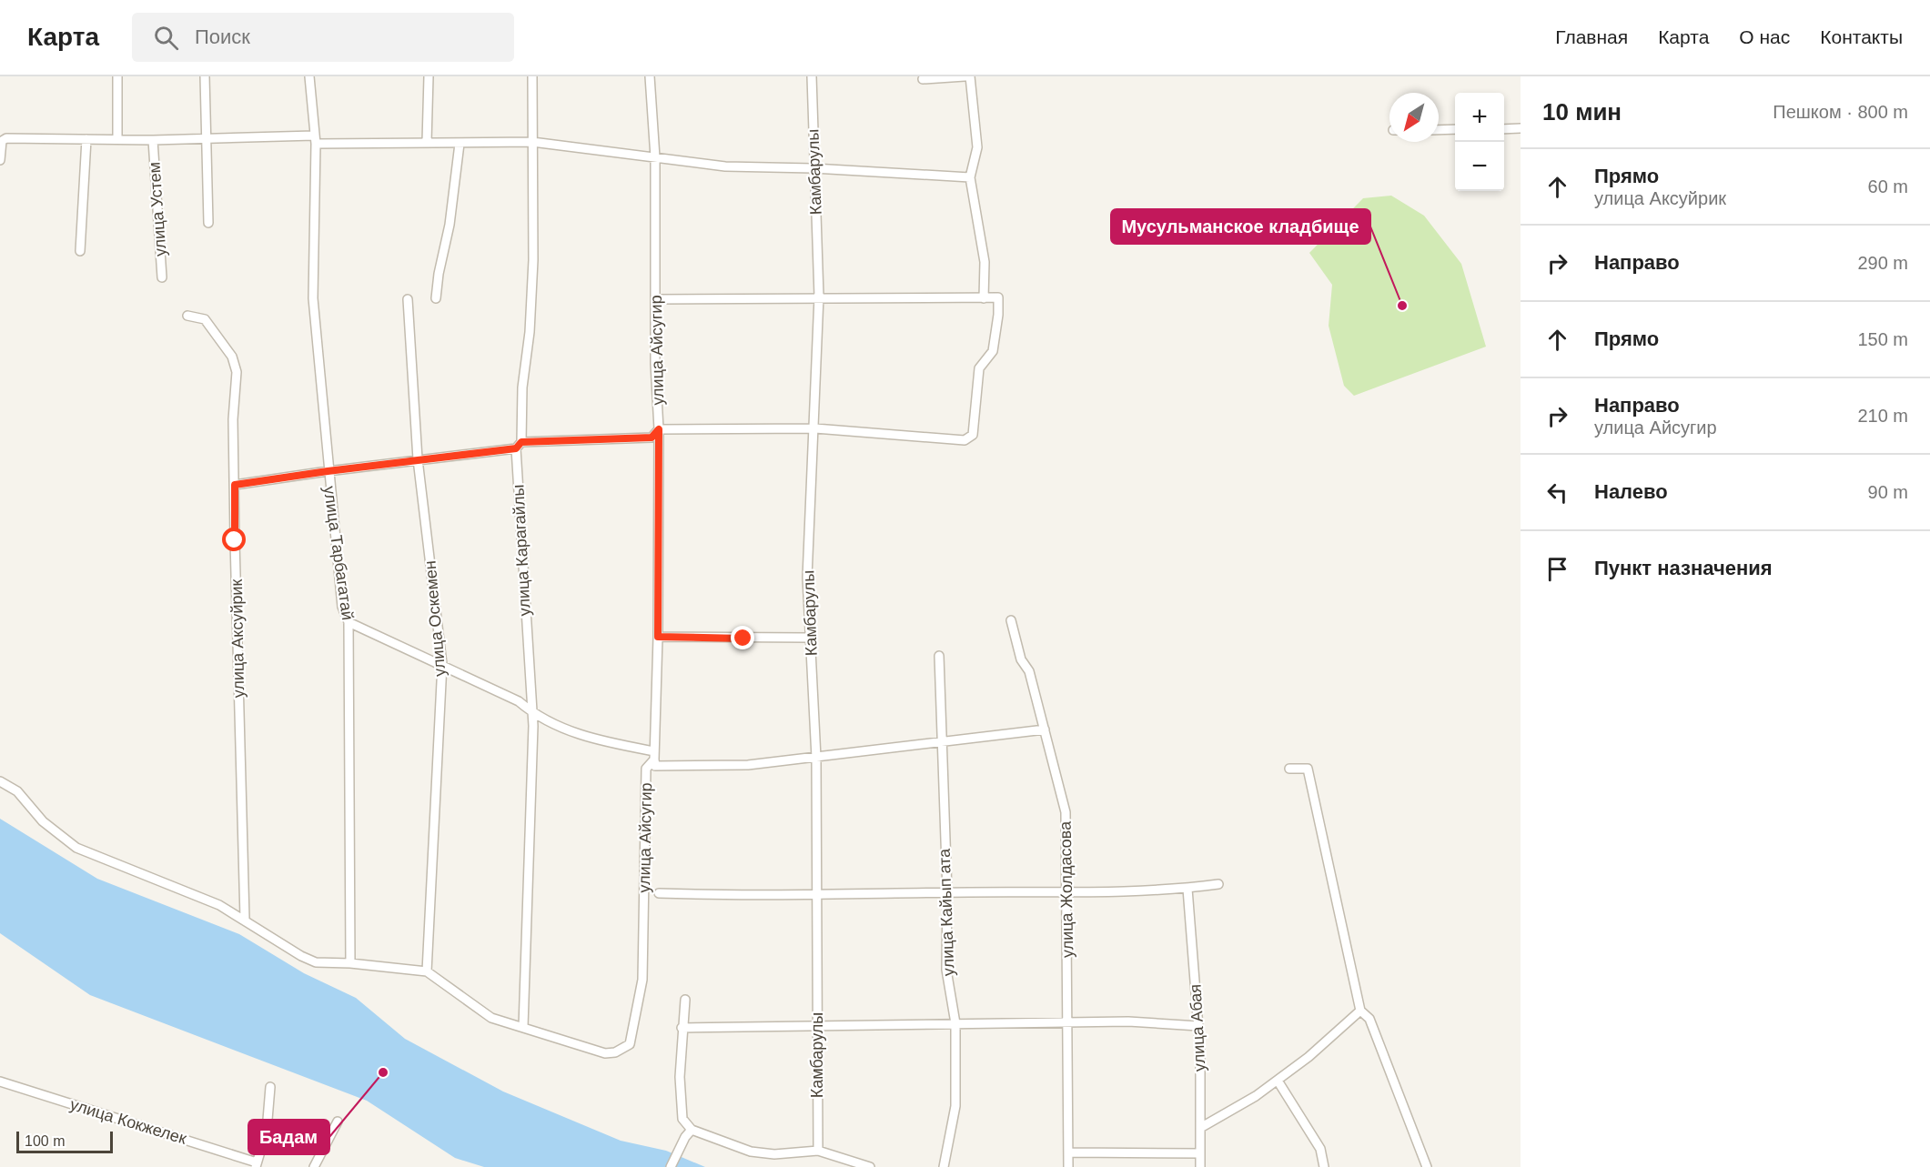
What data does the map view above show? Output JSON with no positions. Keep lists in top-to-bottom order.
{
  "streets": {
    "street": [
      "Камбарулы",
      "улица Устем",
      "улица Айсугир",
      "улица Карагайлы",
      "улица Тарбагатай",
      "улица Оскемен",
      "улица Аксуйрик",
      "улица Жолдасова",
      "улица Кайып ата",
      "улица Абая",
      "улица Кокжелек"
    ]
  },
  "crossings": [
    ["улица Айсугир", "улица Карагайлы"]
  ],
  "places": ["Мусульманское кладбище", "Бадам"],
  "scale_bar": "100 m",
  "north": "bottom left",
  "page": {
    "header": "Карта",
    "search": "Поиск",
    "nav": [
      "Главная",
      "Карта",
      "О нас",
      "Контакты"
    ],
    "heading": ["10 мин", "Пешком · 800 m"],
    "map_buttons": ["+", "−"],
    "list": [
      ["Прямо", "улица Аксуйрик", "60 m"],
      ["Направо", "290 m"],
      ["Прямо", "150 m"],
      ["Направо", "улица Айсугир", "210 m"],
      ["Налево", "90 m"],
      "Пункт назначения"
    ],
    "scale": "100 m"
  }
}
